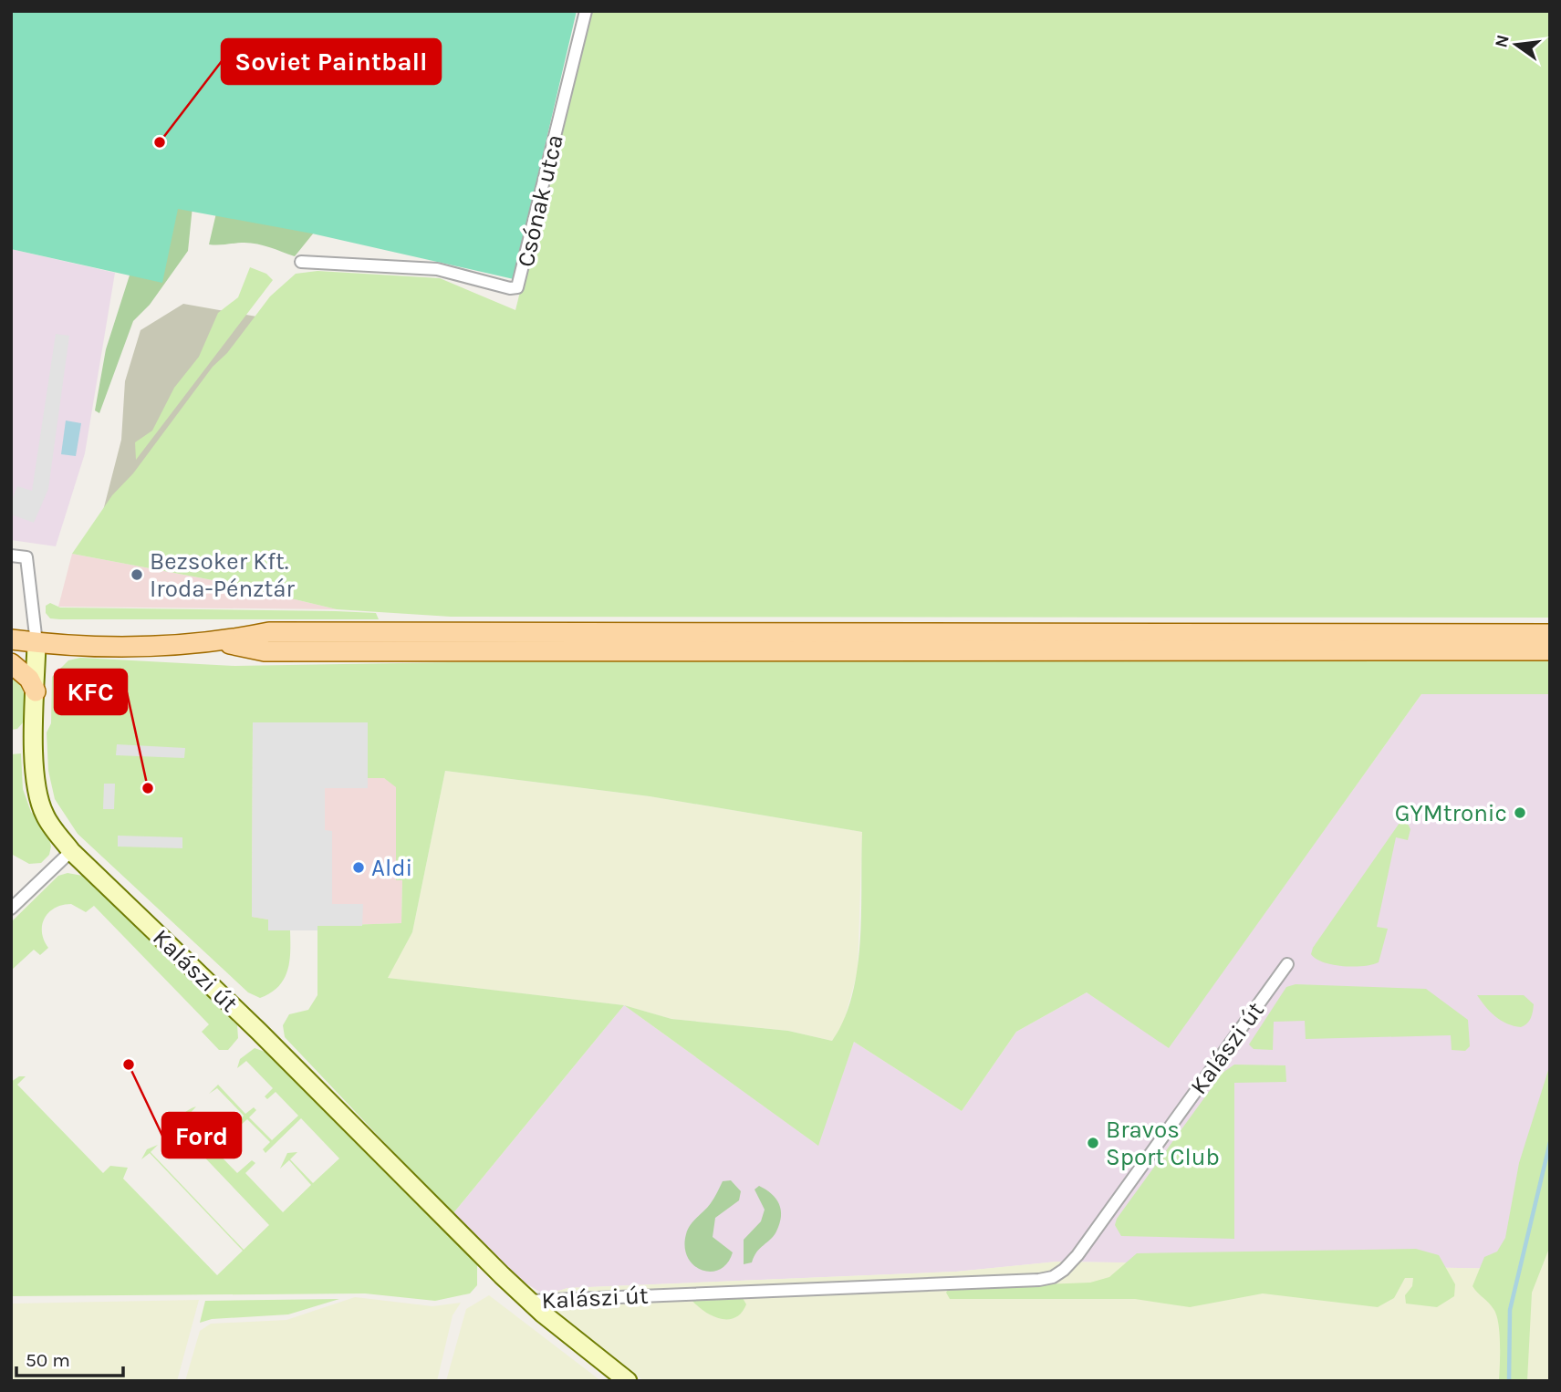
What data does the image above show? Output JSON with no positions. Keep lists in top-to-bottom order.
{
  "streets": {
    "main road": ["Kalászi út"],
    "street": ["Csónak utca"]
  },
  "places": [
    "Soviet Paintball",
    "Bezsoker Kft. Iroda-Pénztár",
    "KFC",
    "GYMtronic",
    "Aldi",
    "Ford",
    "Bravos Sport Club"
  ],
  "scale_bar": "50 m",
  "north": "left"
}
